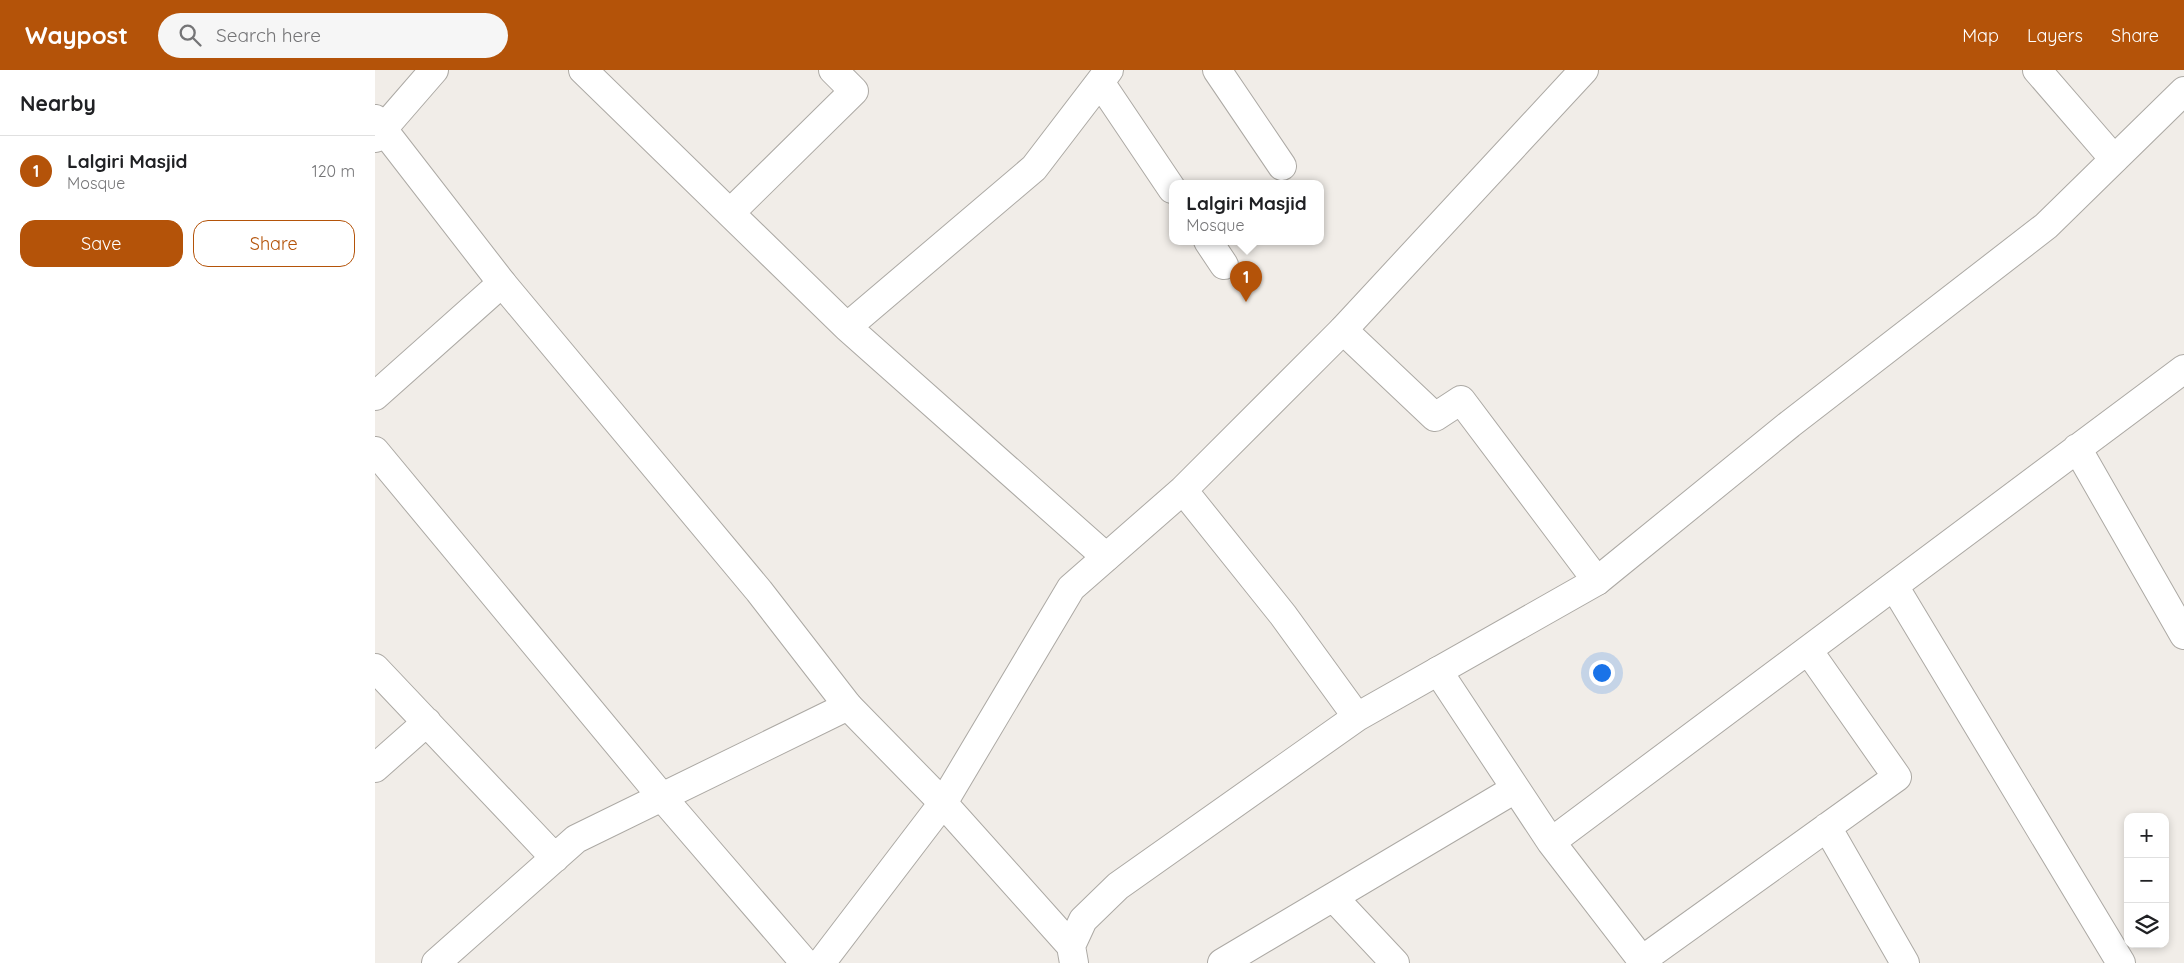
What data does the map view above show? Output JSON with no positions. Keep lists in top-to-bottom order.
{
  "page": {
    "header": "Waypost",
    "search": "Search here",
    "nav": ["Map", "Layers", "Share"],
    "heading": "Nearby",
    "list": [
      {
        "mark": "1",
        "name": "Lalgiri Masjid",
        "note": "Mosque",
        "value": "120 m"
      }
    ],
    "popup": ["Lalgiri Masjid", "Mosque"],
    "buttons": ["Save", "Share"],
    "pins": "1",
    "map_buttons": ["+", "−"]
  }
}
